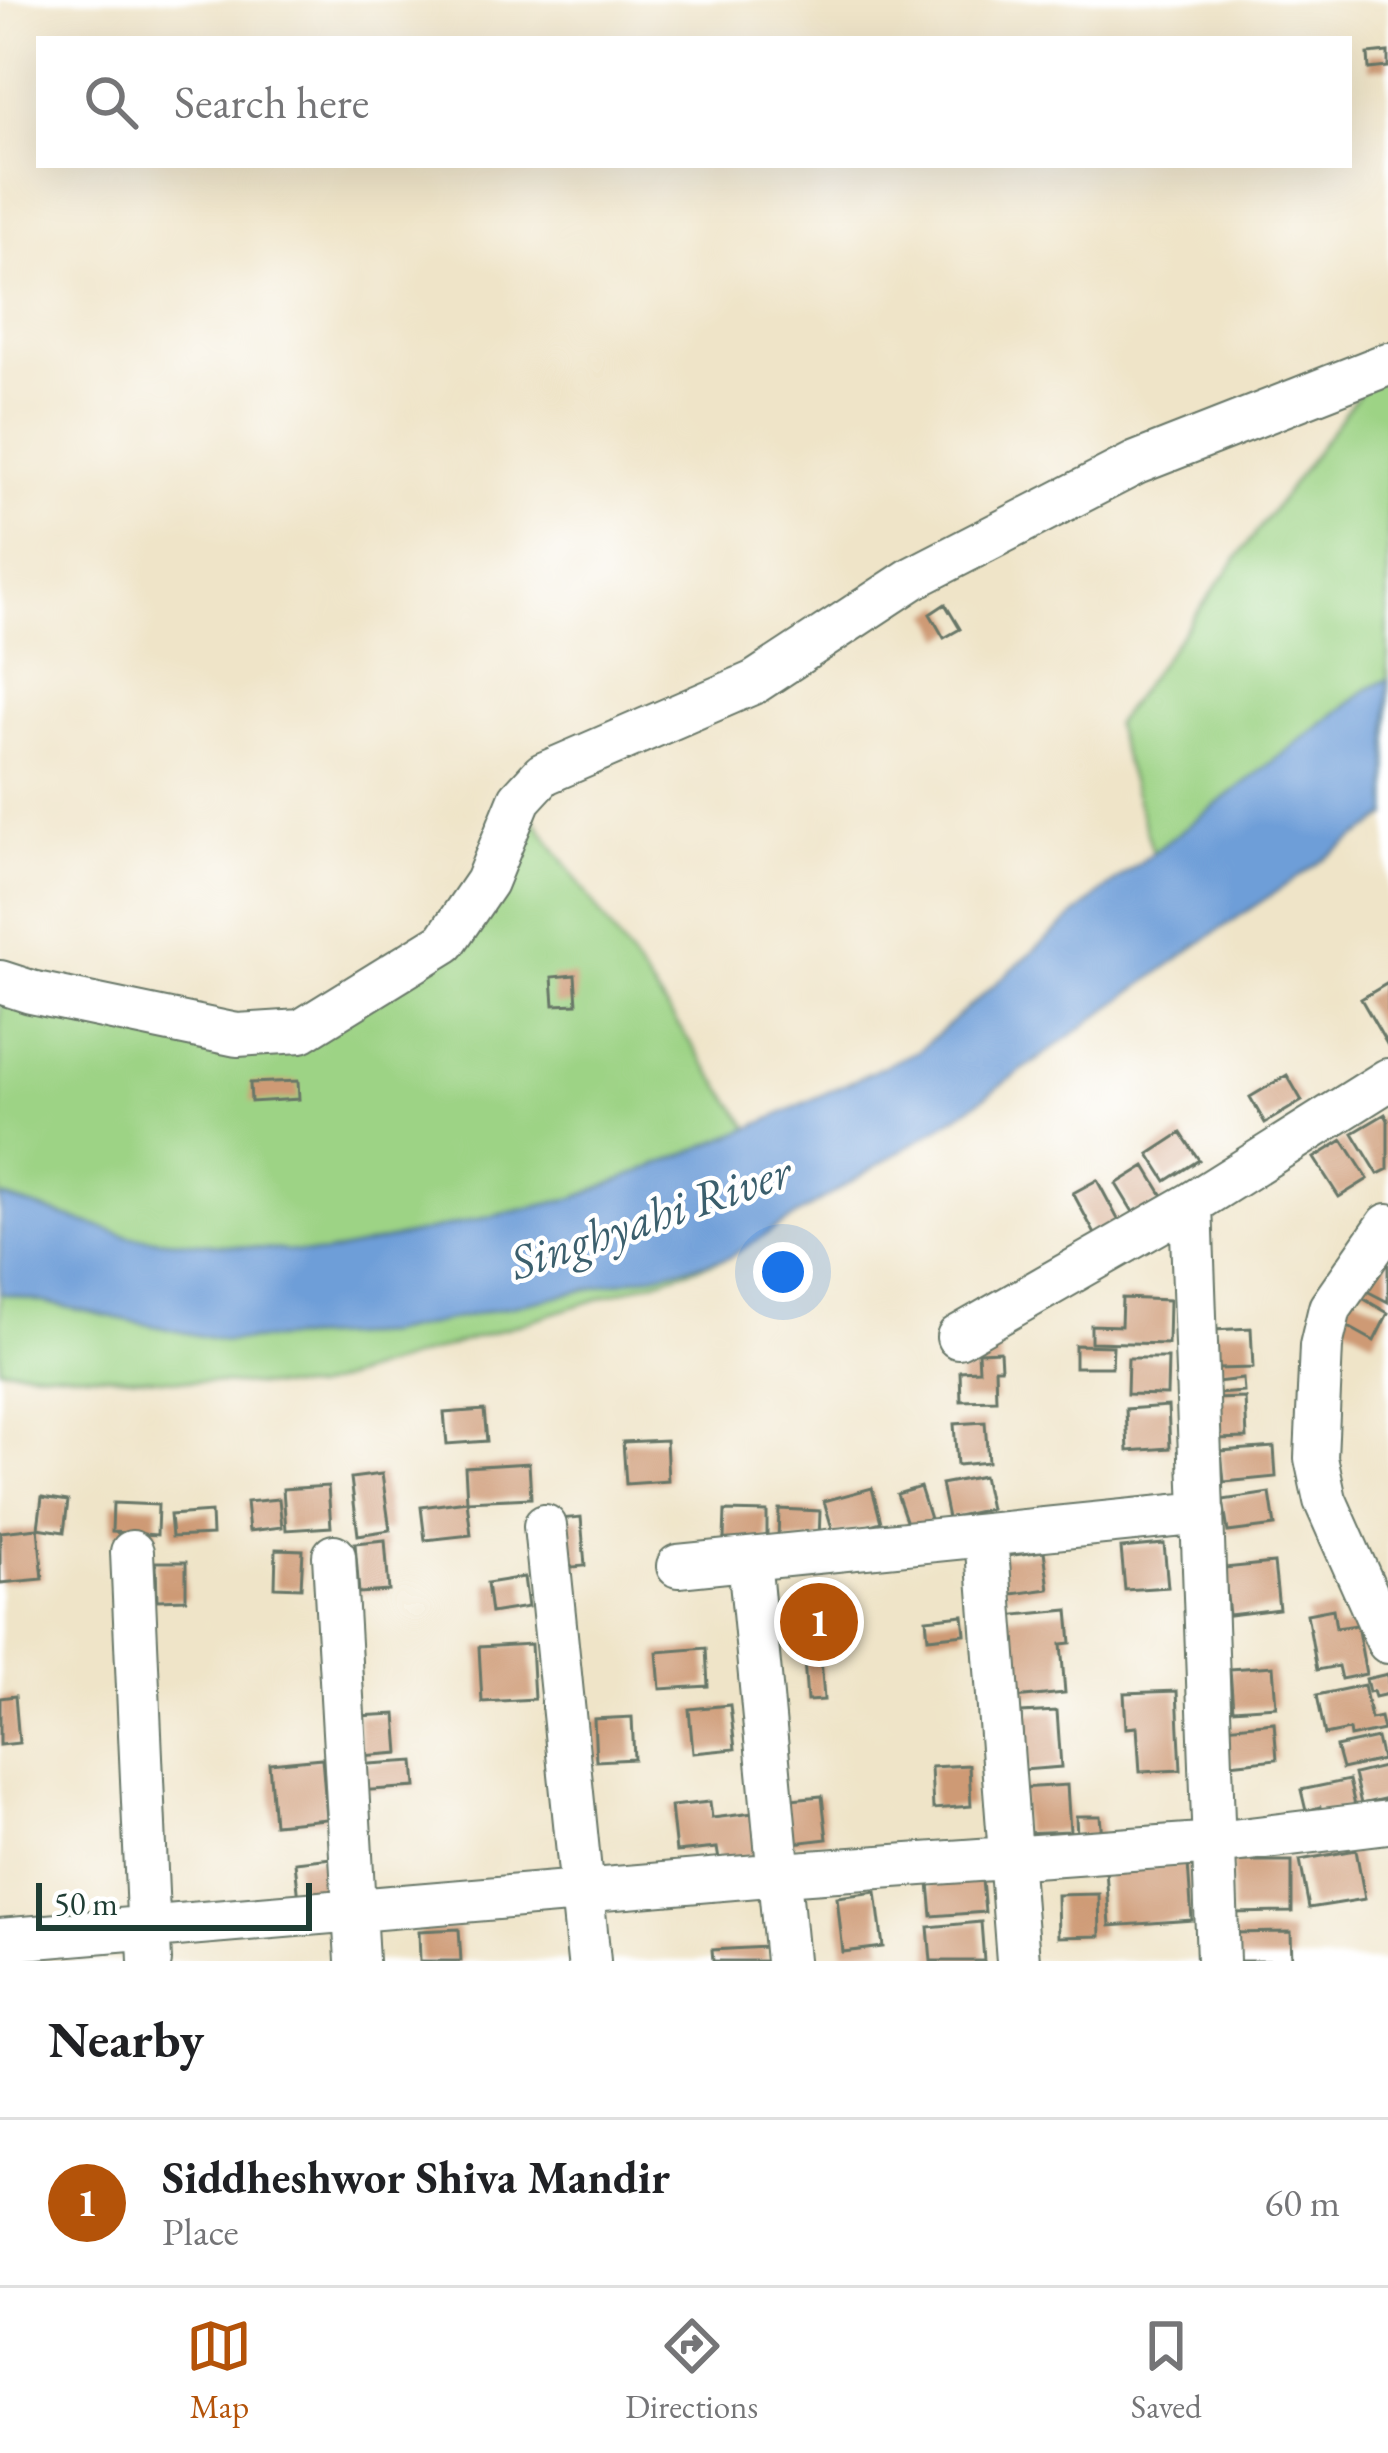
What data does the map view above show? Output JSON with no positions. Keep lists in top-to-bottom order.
{
  "water": ["Singhyahi River"],
  "scale_bar": "50 m",
  "page": {
    "search": "Search here",
    "pins": "1",
    "scale": "50 m",
    "heading": "Nearby",
    "list": [
      {
        "mark": "1",
        "name": "Siddheshwor Shiva Mandir",
        "note": "Place",
        "value": "60 m"
      }
    ],
    "nav": ["Map", "Directions", "Saved"]
  }
}
